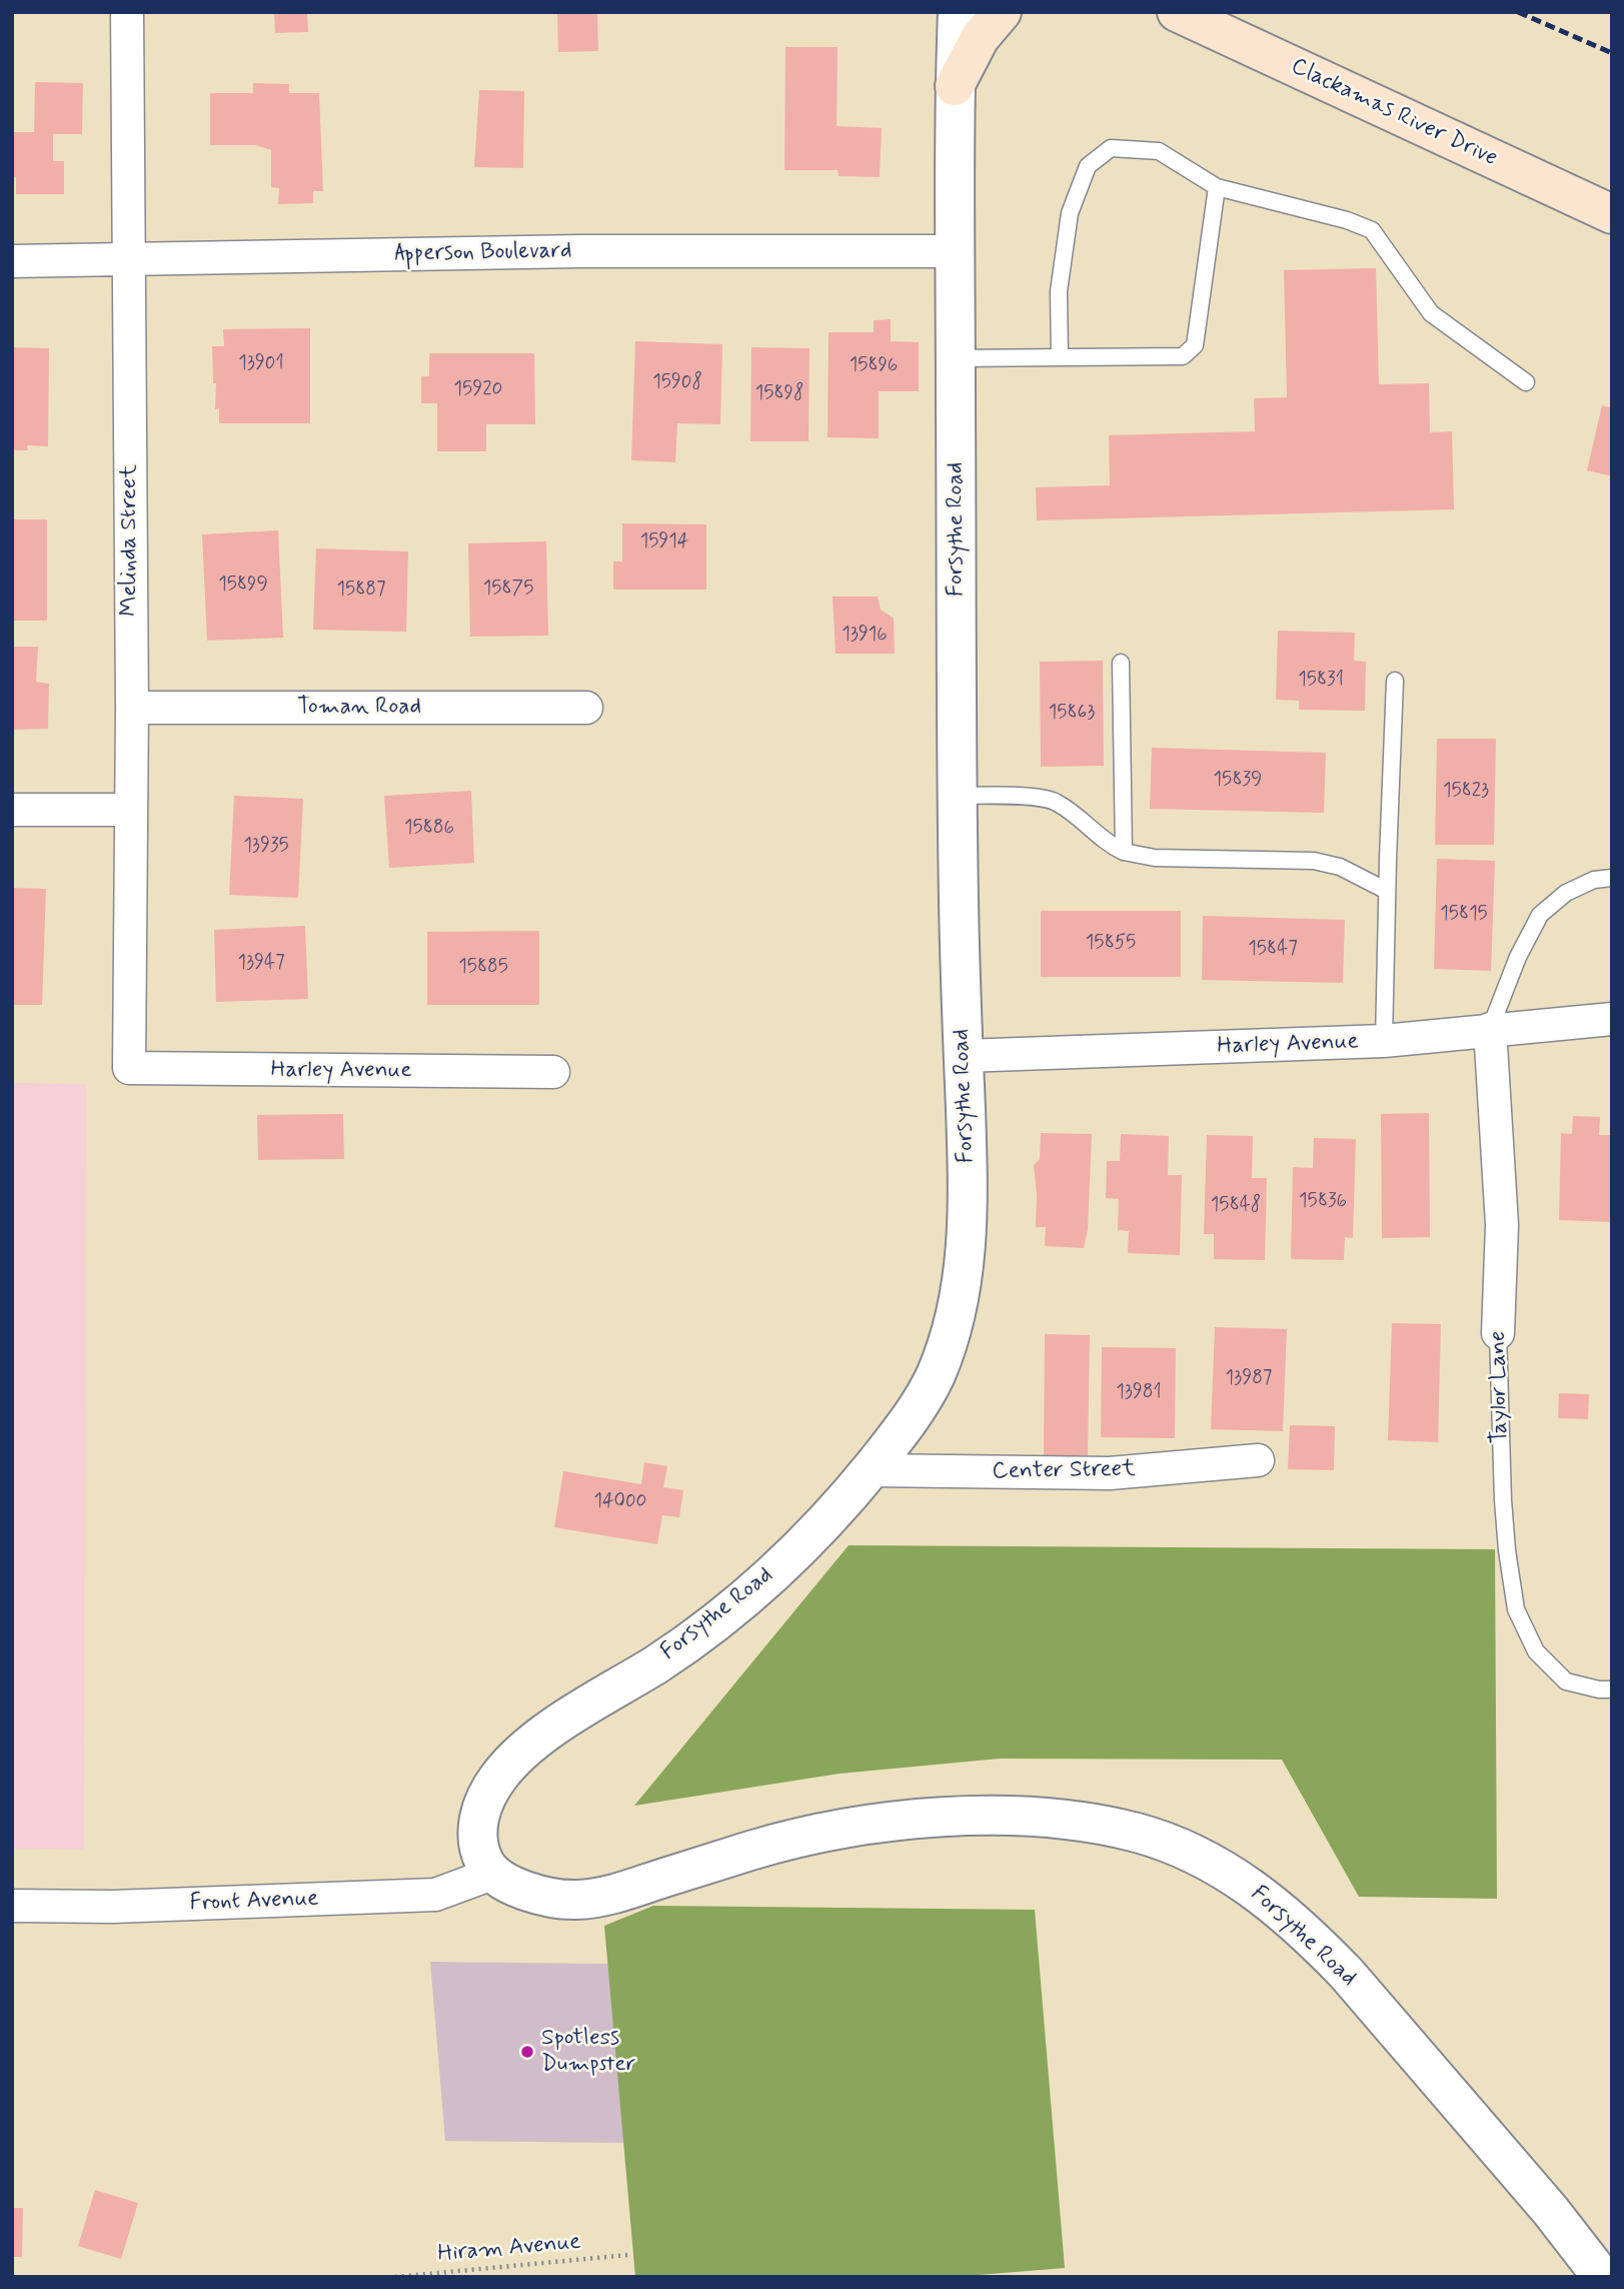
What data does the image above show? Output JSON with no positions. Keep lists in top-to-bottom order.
{
  "streets": {
    "main road": ["Clackamas River Drive"],
    "street": [
      "Apperson Boulevard",
      "Forsythe Road",
      "Melinda Street",
      "Toman Road",
      "Harley Avenue",
      "Taylor Lane",
      "Center Street",
      "Front Avenue"
    ],
    "path": ["Hiram Avenue"]
  },
  "crossings": [
    ["Apperson Boulevard", "Forsythe Road"],
    ["Apperson Boulevard", "Melinda Street"],
    ["Forsythe Road", "Harley Avenue"],
    ["Forsythe Road", "Center Street"],
    ["Forsythe Road", "Front Avenue"],
    ["Melinda Street", "Toman Road"],
    ["Melinda Street", "Harley Avenue"],
    ["Harley Avenue", "Taylor Lane"]
  ],
  "places": ["Spotless Dumpster"],
  "house_numbers": [
    "13901",
    "15896",
    "15908",
    "15920",
    "15898",
    "15914",
    "15899",
    "15875",
    "15887",
    "13916",
    "15831",
    "15863",
    "15839",
    "15823",
    "15886",
    "13935",
    "15815",
    "15855",
    "15847",
    "13947",
    "15885",
    "15836",
    "15848",
    "13987",
    "13981",
    "14000"
  ]
}
